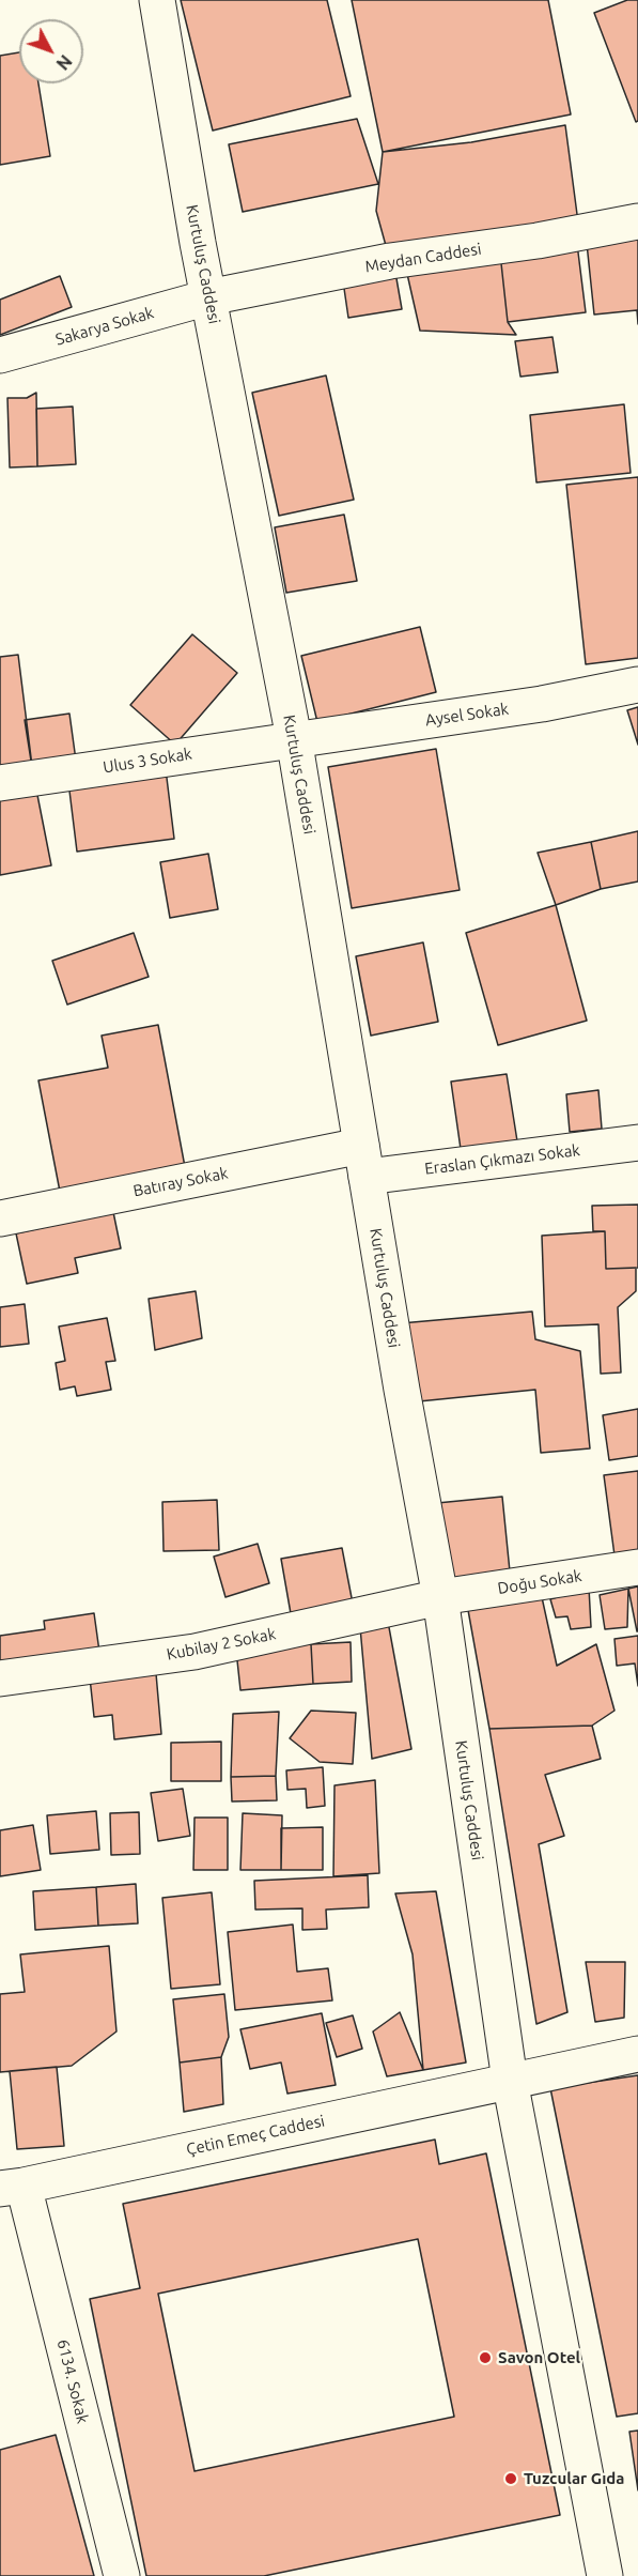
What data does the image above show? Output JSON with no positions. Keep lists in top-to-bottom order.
{
  "streets": {
    "street": [
      "Meydan Caddesi",
      "Kurtuluş Caddesi",
      "Sakarya Sokak",
      "Aysel Sokak",
      "Ulus 3 Sokak",
      "Eraslan Çıkmazı Sokak",
      "Batıray Sokak",
      "Doğu Sokak",
      "Kubilay 2 Sokak",
      "Çetin Emeç Caddesi",
      "6134. Sokak"
    ]
  },
  "crossings": [
    ["Meydan Caddesi", "Kurtuluş Caddesi"],
    ["Meydan Caddesi", "Sakarya Sokak"],
    ["Kurtuluş Caddesi", "Sakarya Sokak"],
    ["Kurtuluş Caddesi", "Aysel Sokak"],
    ["Kurtuluş Caddesi", "Ulus 3 Sokak"],
    ["Kurtuluş Caddesi", "Eraslan Çıkmazı Sokak"],
    ["Kurtuluş Caddesi", "Batıray Sokak"],
    ["Kurtuluş Caddesi", "Doğu Sokak"],
    ["Kurtuluş Caddesi", "Kubilay 2 Sokak"],
    ["Kurtuluş Caddesi", "Çetin Emeç Caddesi"],
    ["Aysel Sokak", "Ulus 3 Sokak"],
    ["Eraslan Çıkmazı Sokak", "Batıray Sokak"],
    ["Doğu Sokak", "Kubilay 2 Sokak"],
    ["Çetin Emeç Caddesi", "6134. Sokak"]
  ],
  "places": ["Savon Otel", "Tuzcular Gıda"],
  "north": "bottom right"
}
